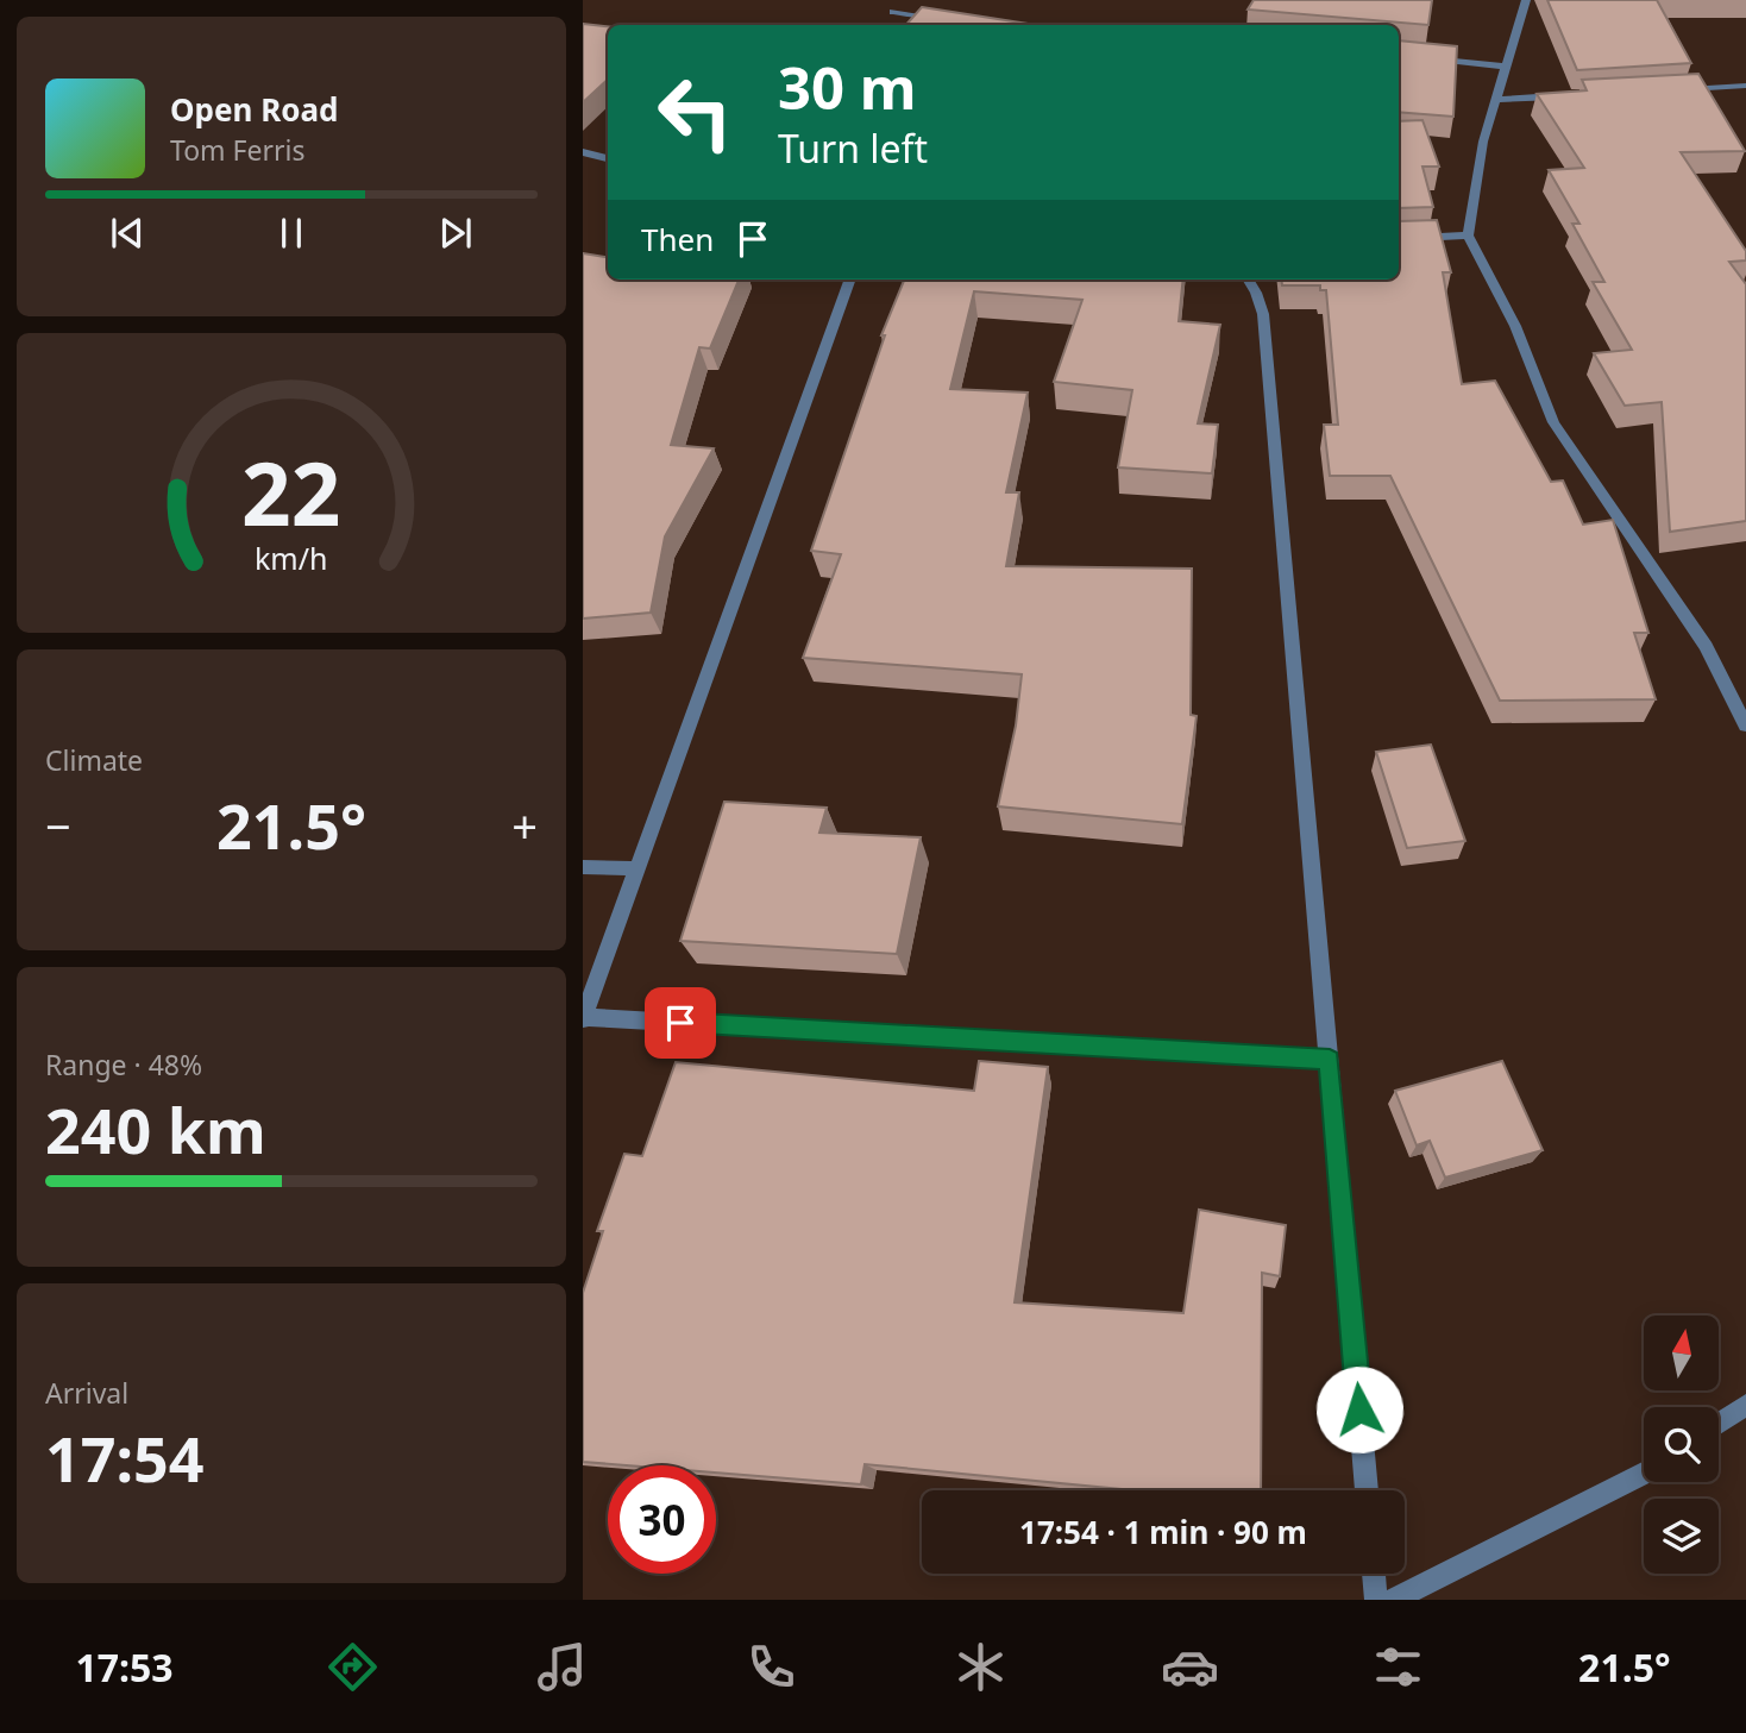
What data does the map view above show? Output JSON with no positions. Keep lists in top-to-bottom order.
{
  "north": "top",
  "page": {
    "turn": ["30 m", "Turn left"],
    "song": ["Open Road", "Tom Ferris"],
    "then": "Then",
    "tile": [
      "Climate",
      ["Range · 48%", "240 km"],
      ["Arrival", "17:54"]
    ],
    "heat": ["−", "21.5°", "+"],
    "limit": "30",
    "trip": "17:54 · 1 min · 90 m",
    "tabs": ["17:53", "21.5°"],
    "gauge": ["22", "km/h"]
  }
}
